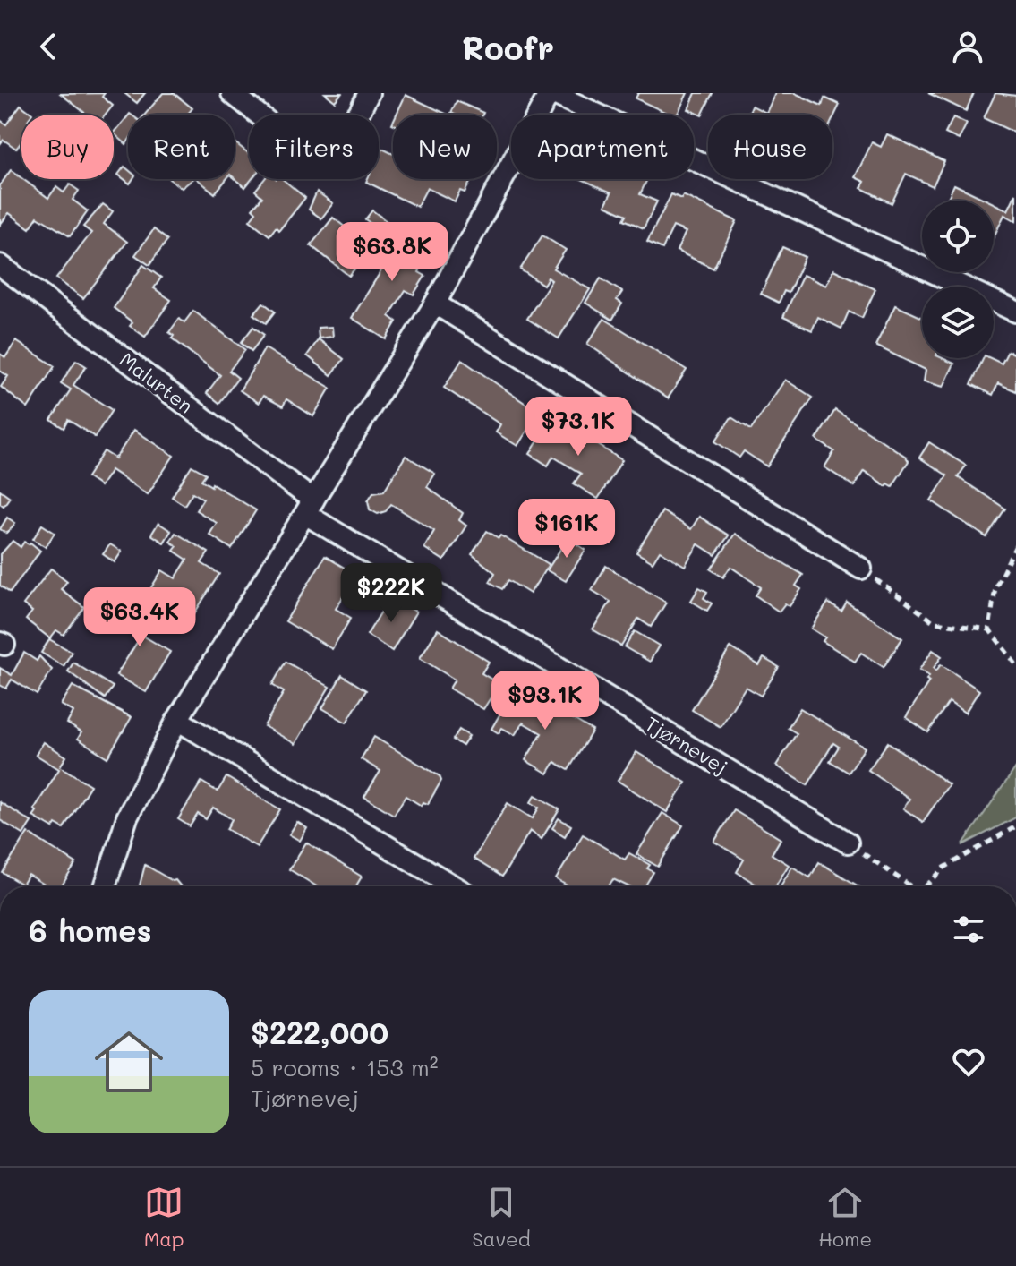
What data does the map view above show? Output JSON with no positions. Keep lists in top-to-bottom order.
{
  "streets": {
    "street": ["Malurten", "Tjørnevej"]
  },
  "crossings": [
    ["Malurten", "Tjørnevej"]
  ],
  "page": {
    "header": "Roofr",
    "chip": [
      "Buy",
      "Rent",
      "Filters",
      "New",
      "Apartment",
      "House"
    ],
    "price": [
      "$63.8K",
      "$73.1K",
      "$161K",
      "$222K",
      "$63.4K",
      "$93.1K"
    ],
    "heading": "6 homes",
    "list": [
      {
        "name": "$222,000",
        "note": "5 rooms · 153 m² · Tjørnevej"
      }
    ],
    "tabs": ["Map", "Saved", "Home"]
  }
}
